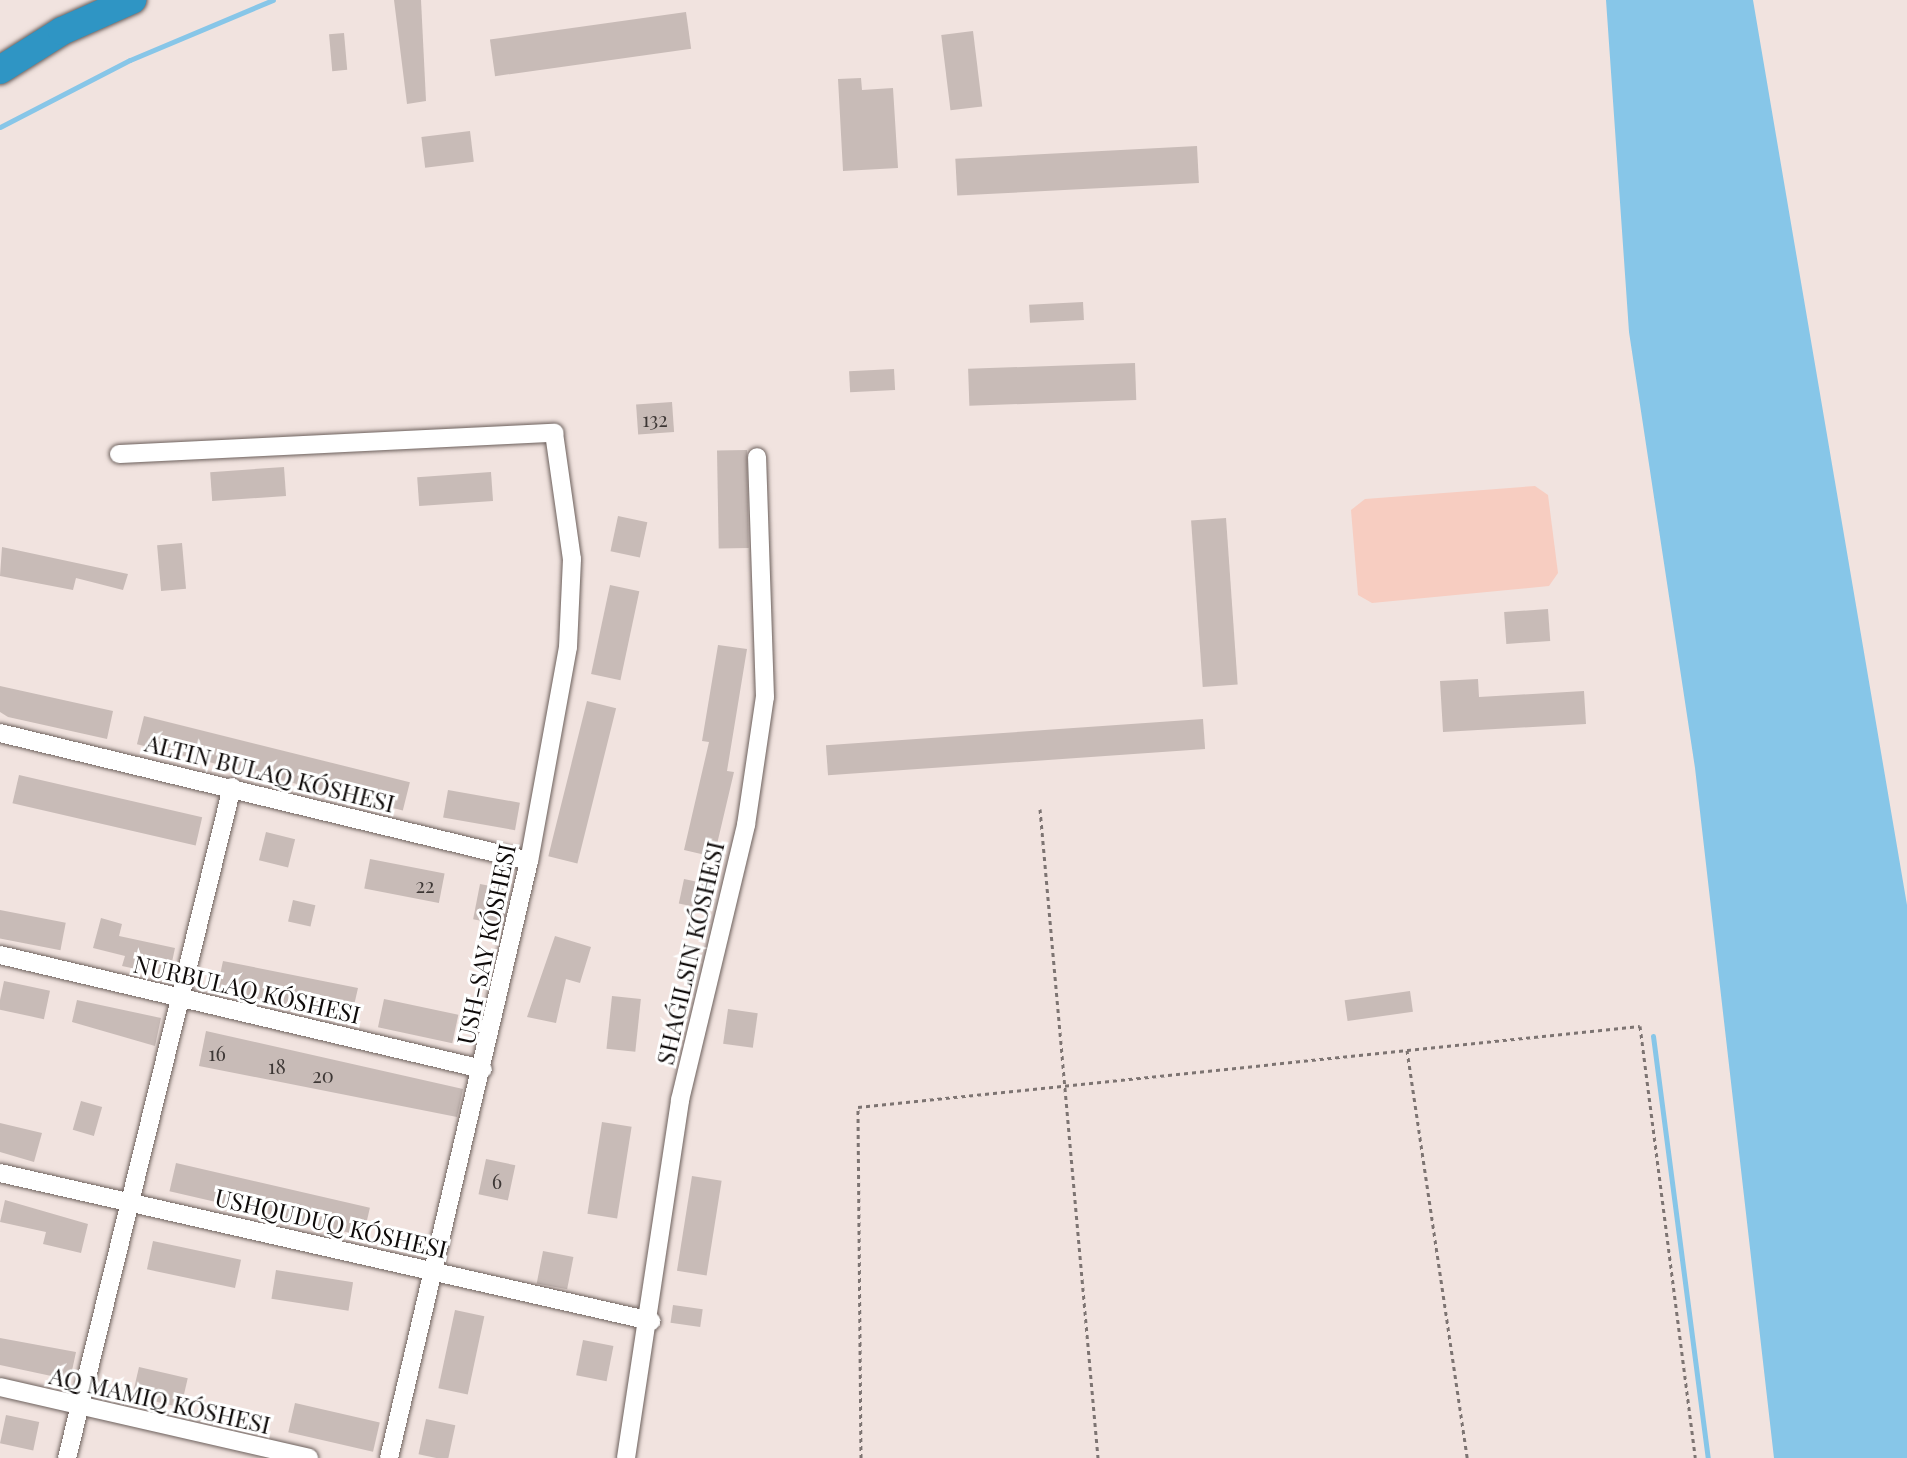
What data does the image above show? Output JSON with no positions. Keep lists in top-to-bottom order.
{
  "streets": {
    "street": ["USH-SAY KÓSHESI", "NURBULAQ KÓSHESI", "USHQUDUQ KÓSHESI"]
  },
  "crossings": [
    ["USH-SAY KÓSHESI", "NURBULAQ KÓSHESI"],
    ["USH-SAY KÓSHESI", "USHQUDUQ KÓSHESI"]
  ],
  "house_numbers": [
    "132",
    "22",
    "16",
    "18",
    "20",
    "6"
  ]
}
